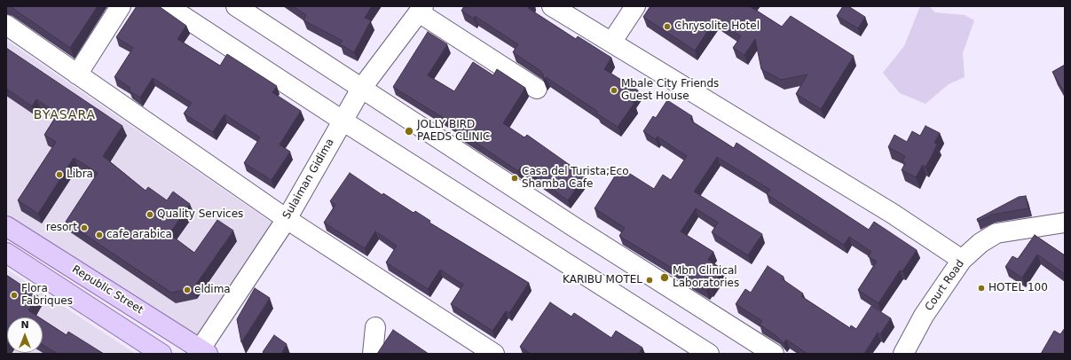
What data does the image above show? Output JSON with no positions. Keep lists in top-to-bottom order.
{
  "streets": {
    "main road": ["Republic Street"],
    "street": ["Sulaiman Gidima", "Court Road"]
  },
  "crossings": [
    ["Sulaiman Gidima", "Republic Street"]
  ],
  "districts": ["BYASARA"],
  "places": [
    "Chrysolite Hotel",
    "Mbale City Friends Guest House",
    "JOLLY BIRD PAEDS CLINIC",
    "Libra",
    "Casa del Turista;Eco Shamba Cafe",
    "Quality Services",
    "resort",
    "cafe arabica",
    "Mbn Clinical Laboratories",
    "KARIBU MOTEL",
    "HOTEL 100",
    "eldima",
    "Flora Fabriques"
  ],
  "north": "top"
}
